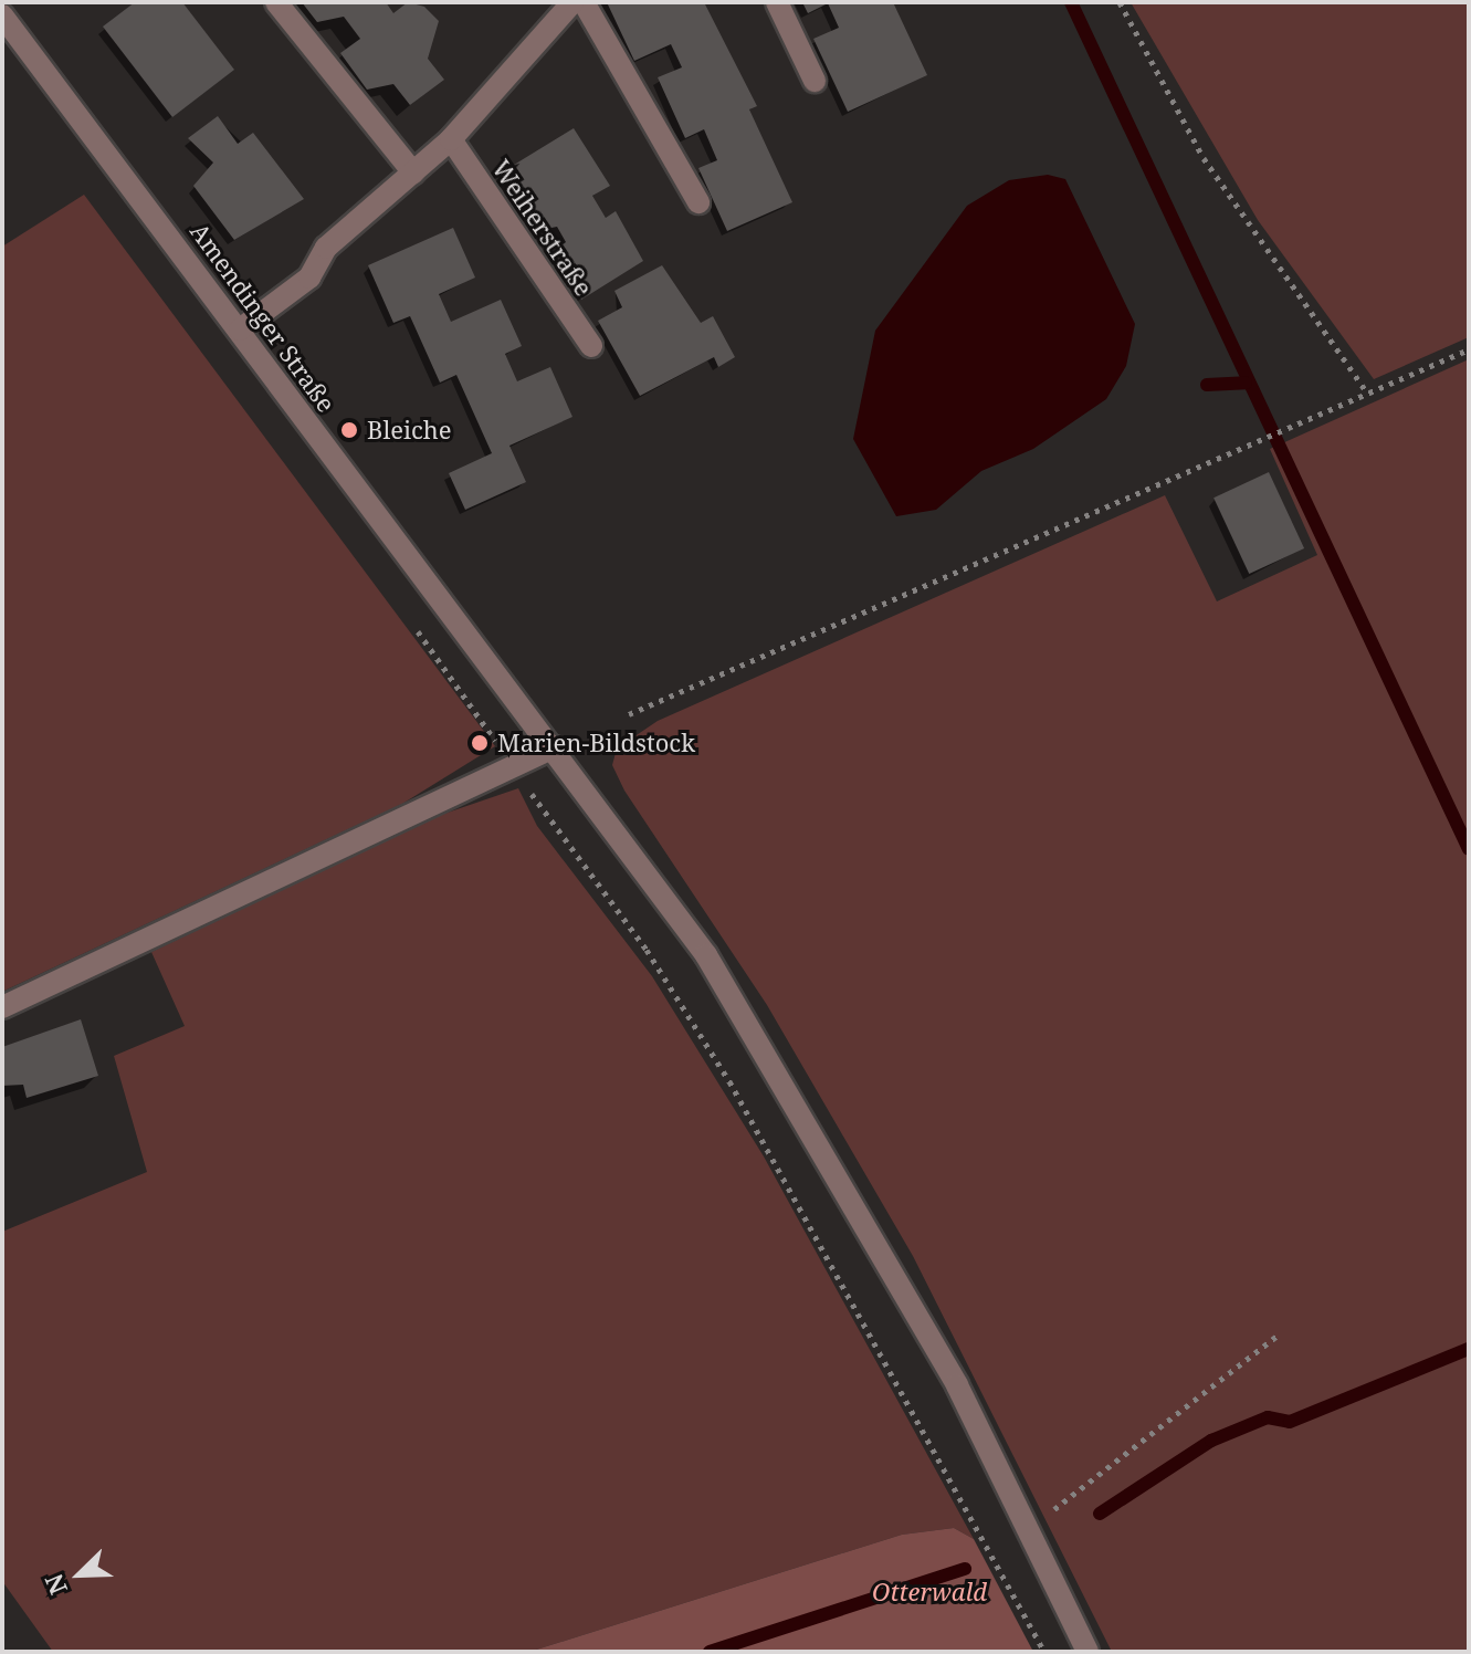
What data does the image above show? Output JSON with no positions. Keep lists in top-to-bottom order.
{
  "streets": {
    "street": ["Weiherstraße", "Amendinger Straße"]
  },
  "parks": ["Otterwald"],
  "places": ["Bleiche", "Marien-Bildstock"],
  "north": "bottom left"
}
